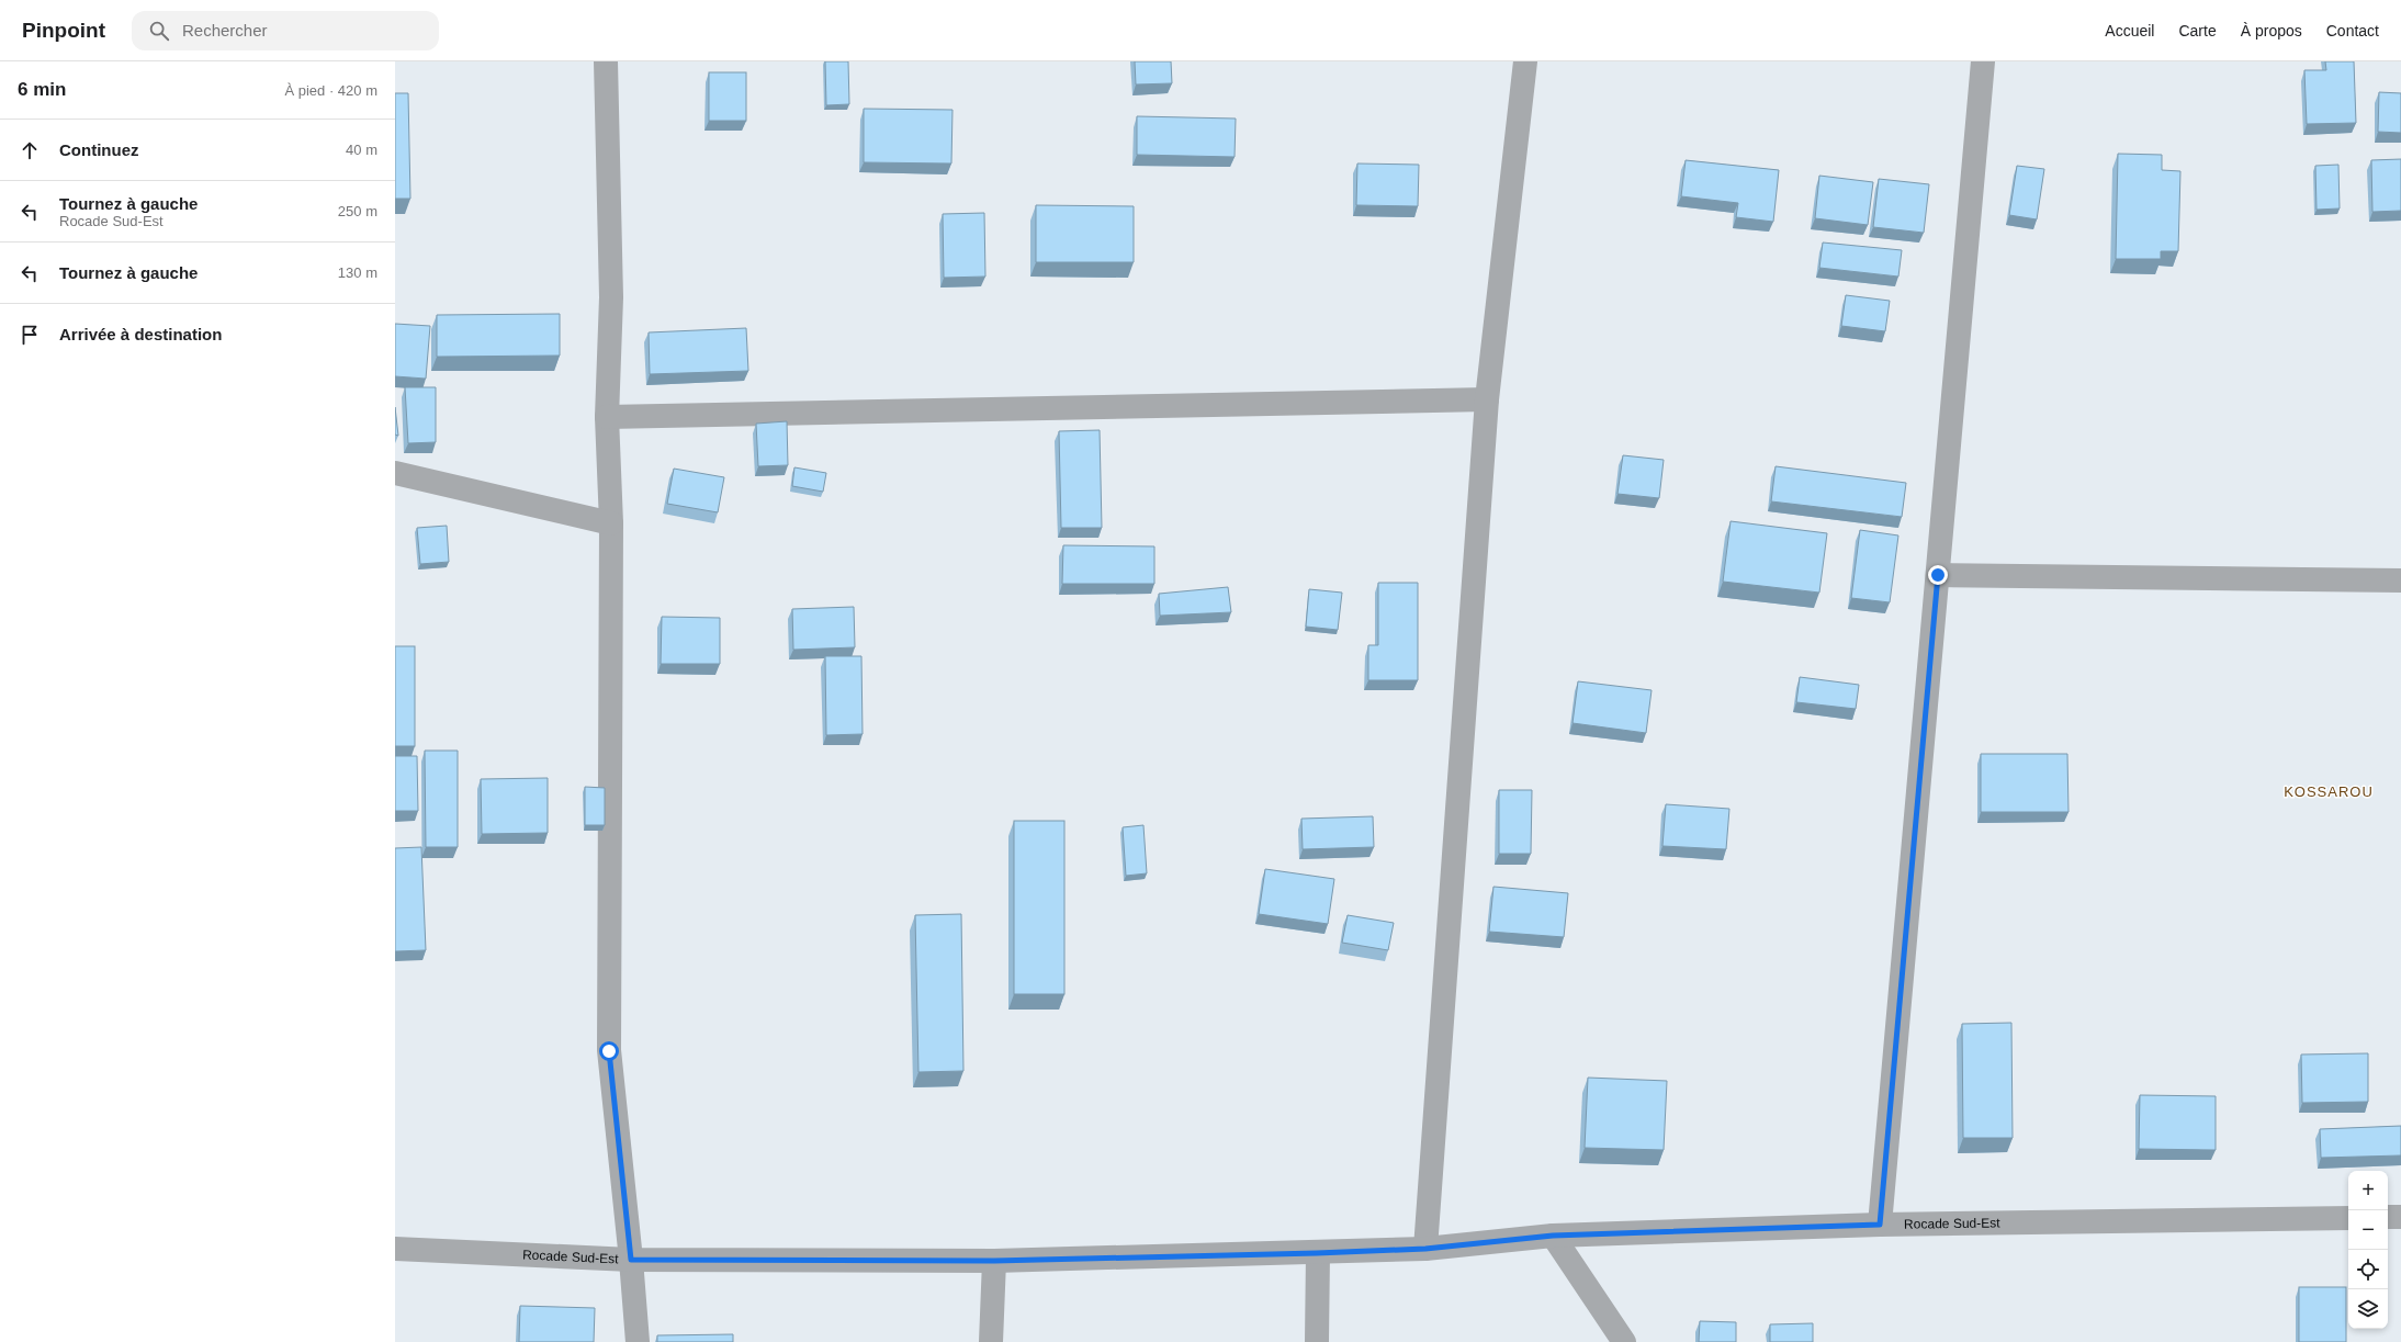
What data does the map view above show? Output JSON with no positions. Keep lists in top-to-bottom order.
{
  "streets": {
    "street": ["Rocade Sud-Est"]
  },
  "districts": ["KOSSAROU"],
  "page": {
    "header": "Pinpoint",
    "search": "Rechercher",
    "nav": [
      "Accueil",
      "Carte",
      "À propos",
      "Contact"
    ],
    "heading": ["6 min", "À pied · 420 m"],
    "list": [
      ["Continuez", "40 m"],
      ["Tournez à gauche", "Rocade Sud-Est", "250 m"],
      ["Tournez à gauche", "130 m"],
      "Arrivée à destination"
    ],
    "map_buttons": ["+", "−"]
  }
}
